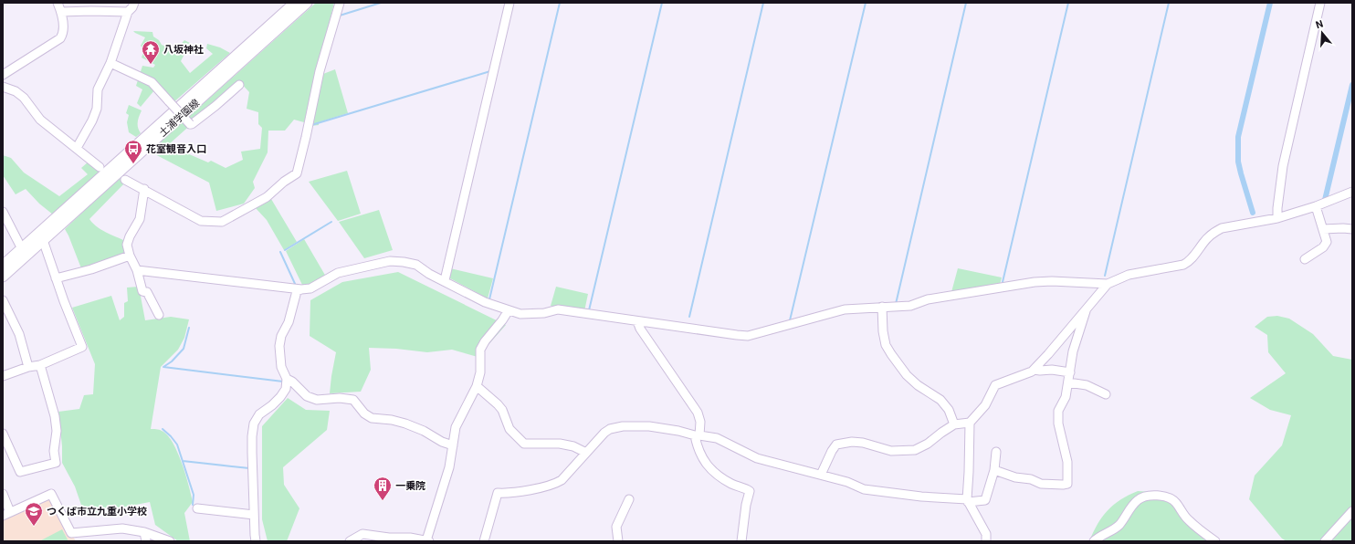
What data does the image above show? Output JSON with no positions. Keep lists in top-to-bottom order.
{
  "streets": {
    "main road": ["土浦学園線"]
  },
  "places": {
    "temple": ["八坂神社"],
    "bus stop": ["花室観音入口"],
    "building": ["一乗院"],
    "school or university": ["つくば市立九重小学校"]
  },
  "north": "top"
}
